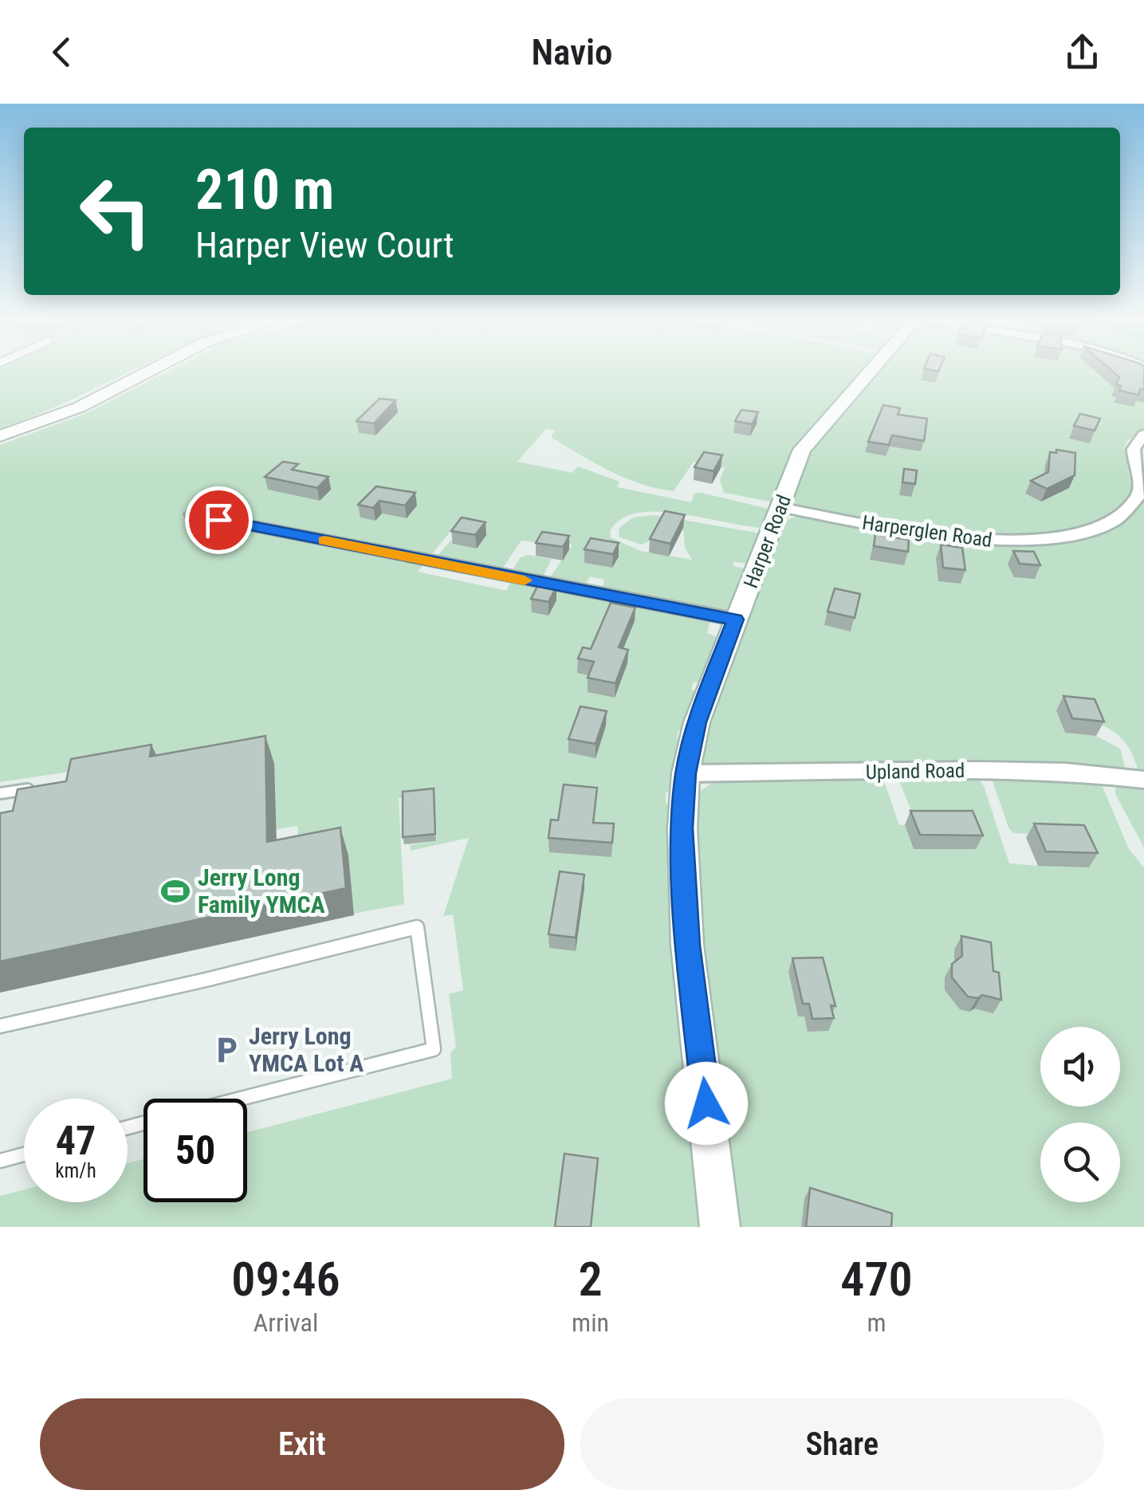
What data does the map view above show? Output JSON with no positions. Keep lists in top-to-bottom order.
{
  "streets": {
    "main road": ["Harper Road"],
    "street": ["Harperglen Road", "Upland Road"]
  },
  "crossings": [
    ["Harperglen Road", "Harper Road"],
    ["Harper Road", "Upland Road"]
  ],
  "places": {
    "sports": ["Jerry Long Family YMCA"],
    "parking": ["Jerry Long YMCA Lot A"]
  },
  "page": {
    "header": "Navio",
    "turn": ["210 m", "Harper View Court"],
    "speed": "47 km/h",
    "limit": "50",
    "eta": [
      "09:46",
      "Arrival",
      "2",
      "min",
      "470",
      "m"
    ],
    "buttons": ["Exit", "Share"]
  }
}
